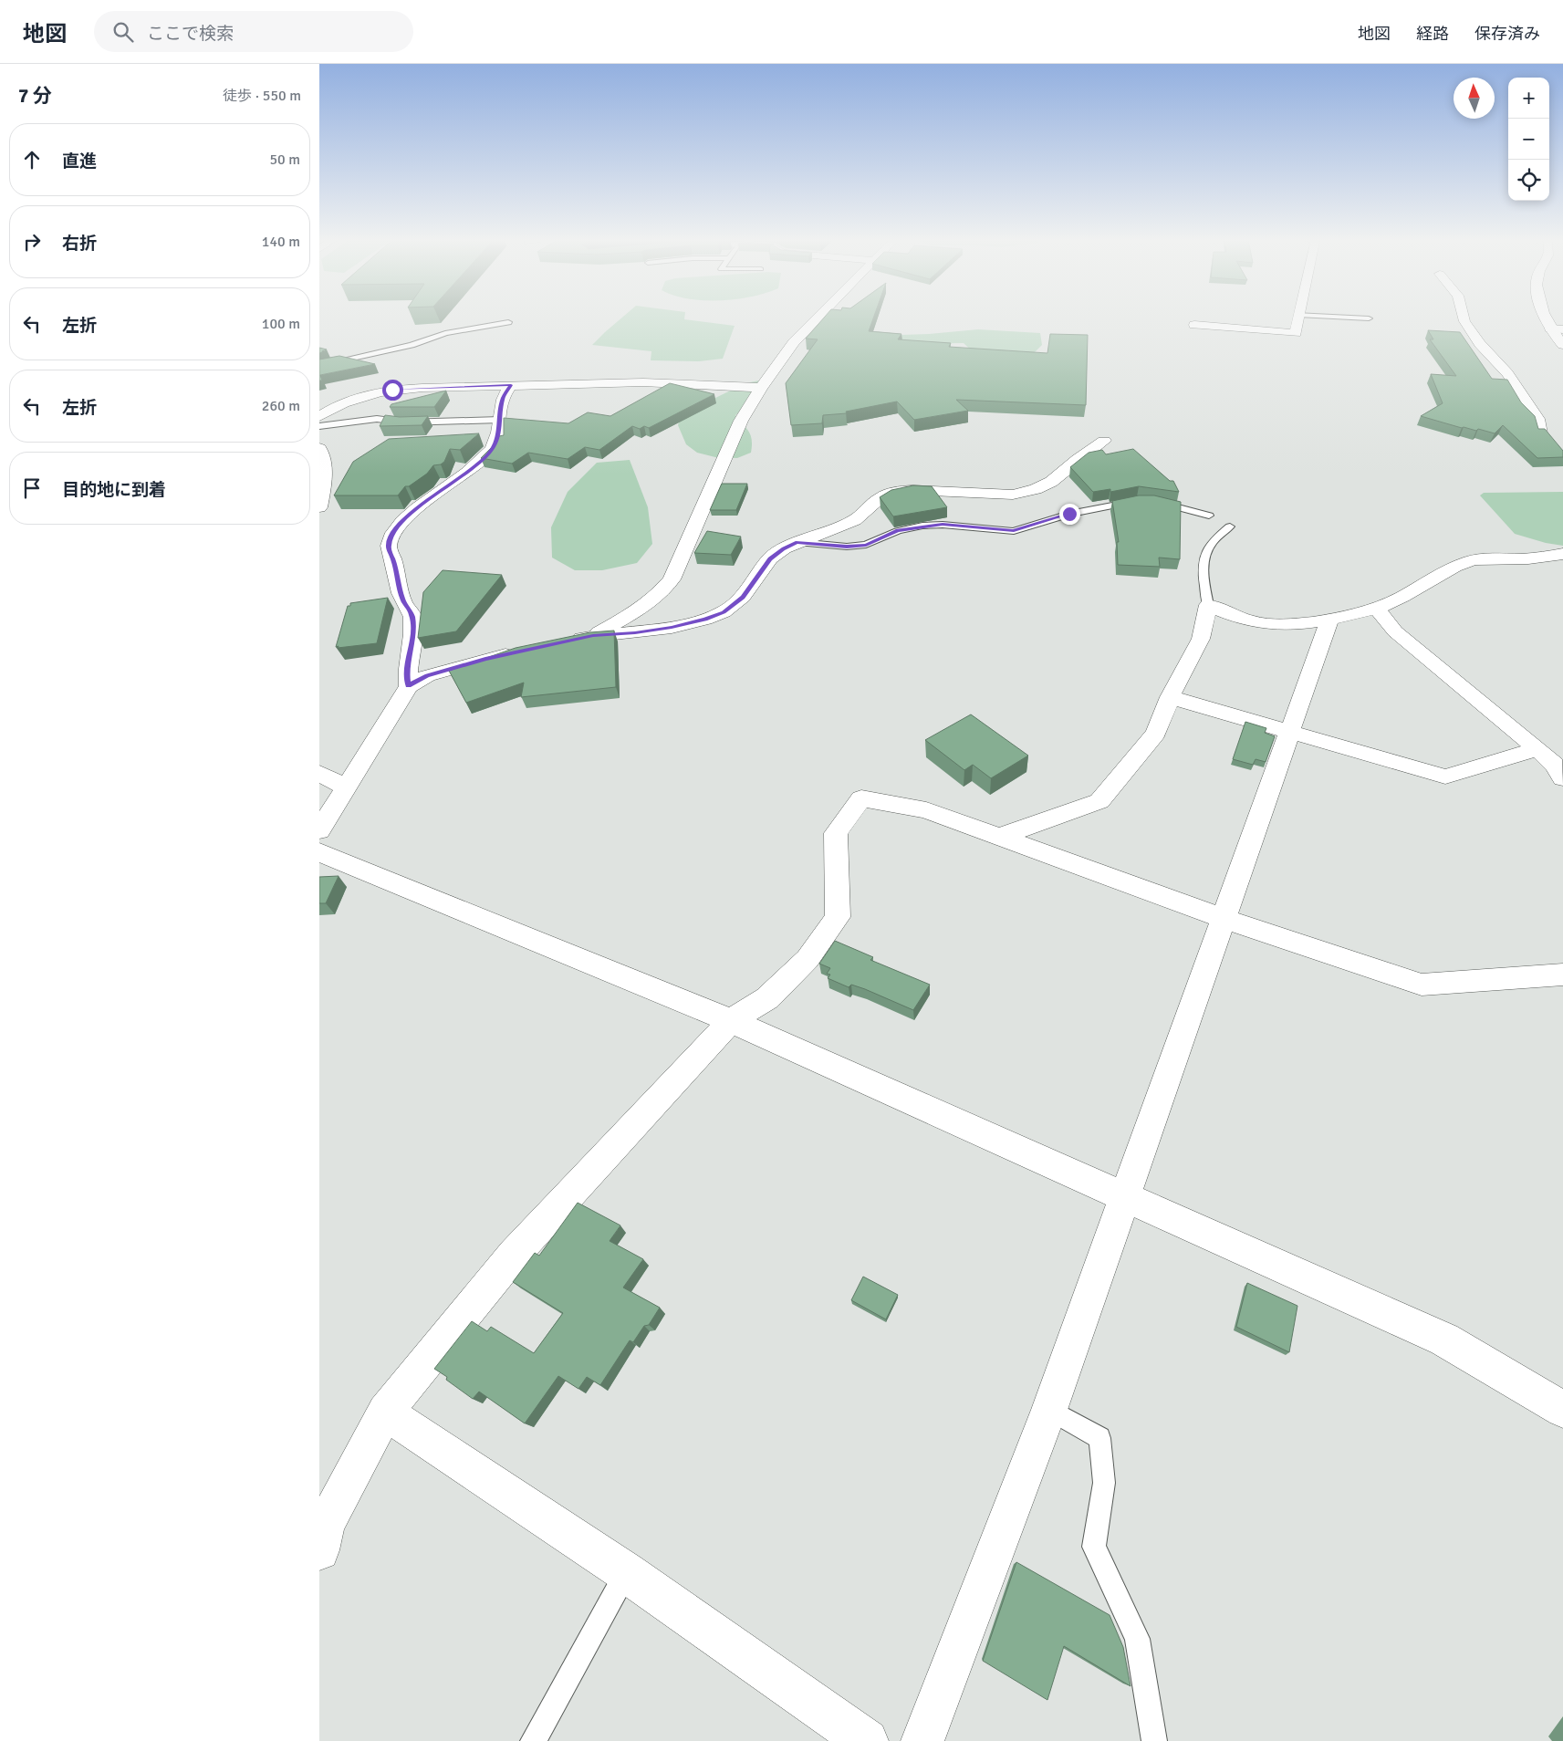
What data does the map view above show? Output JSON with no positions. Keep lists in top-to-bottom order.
{
  "north": "top",
  "page": {
    "header": "地図",
    "search": "ここで検索",
    "nav": ["地図", "経路", "保存済み"],
    "heading": ["7 分", "徒歩 · 550 m"],
    "map_buttons": ["+", "−"],
    "list": [
      ["直進", "50 m"],
      ["右折", "140 m"],
      ["左折", "100 m"],
      ["左折", "260 m"],
      "目的地に到着"
    ]
  }
}
